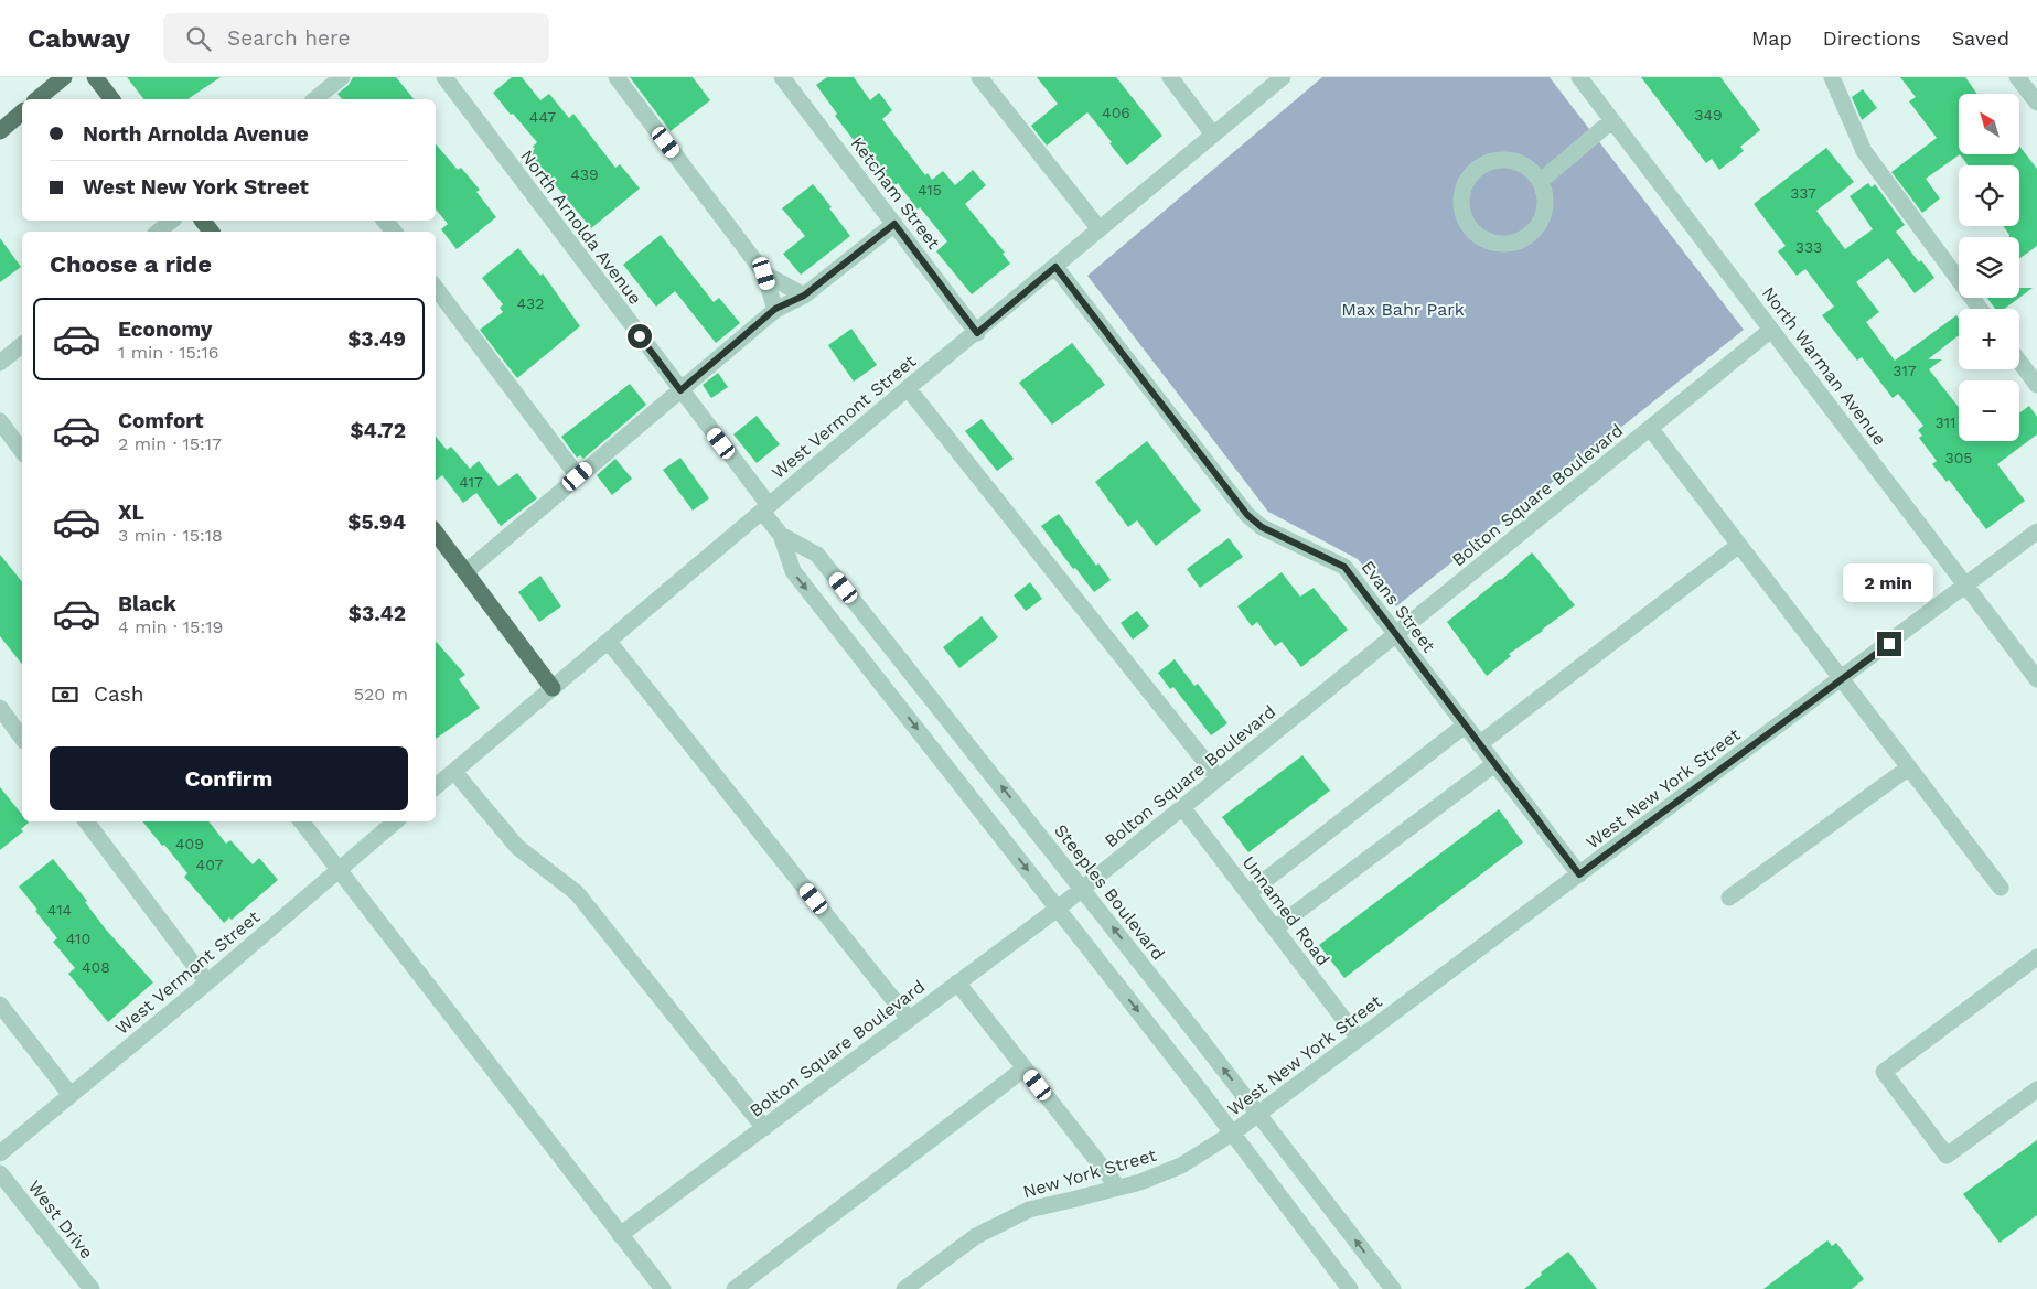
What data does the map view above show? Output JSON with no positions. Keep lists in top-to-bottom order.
{
  "streets": {
    "street": [
      "Ketcham Street",
      "North Arnolda Avenue",
      "North Warman Avenue",
      "West Vermont Street",
      "Bolton Square Boulevard",
      "Evans Street",
      "West New York Street",
      "Steeples Boulevard",
      "Unnamed Road",
      "New York Street",
      "West Drive"
    ]
  },
  "crossings": [
    ["Ketcham Street", "West Vermont Street"],
    ["North Arnolda Avenue", "West Vermont Street"],
    ["North Arnolda Avenue", "Steeples Boulevard"],
    ["North Warman Avenue", "Bolton Square Boulevard"],
    ["North Warman Avenue", "West New York Street"],
    ["West Vermont Street", "Evans Street"],
    ["West Vermont Street", "Steeples Boulevard"],
    ["Bolton Square Boulevard", "Evans Street"],
    ["Bolton Square Boulevard", "Steeples Boulevard"],
    ["Bolton Square Boulevard", "Unnamed Road"],
    ["Evans Street", "West New York Street"],
    ["West New York Street", "Steeples Boulevard"],
    ["West New York Street", "Unnamed Road"],
    ["West New York Street", "New York Street"],
    ["Steeples Boulevard", "New York Street"]
  ],
  "parks": ["Max Bahr Park"],
  "house_numbers": [
    "406",
    "349",
    "447",
    "439",
    "415",
    "337",
    "333",
    "432",
    "317",
    "311",
    "305",
    "417",
    "409",
    "407",
    "414",
    "410",
    "408"
  ],
  "north": "top left",
  "page": {
    "header": "Cabway",
    "search": "Search here",
    "nav": ["Map", "Directions", "Saved"],
    "map_buttons": ["+", "−"],
    "banner": ["North Arnolda Avenue", "West New York Street"],
    "heading": "Choose a ride",
    "list": [
      {
        "name": "Economy",
        "note": "1 min · 15:16",
        "value": "$3.49"
      },
      {
        "name": "Comfort",
        "note": "2 min · 15:17",
        "value": "$4.72"
      },
      {
        "name": "XL",
        "note": "3 min · 15:18",
        "value": "$5.94"
      },
      {
        "name": "Black",
        "note": "4 min · 15:19",
        "value": "$3.42"
      }
    ],
    "bubble": "2 min",
    "pay": ["Cash", "520 m"],
    "buttons": "Confirm"
  }
}
